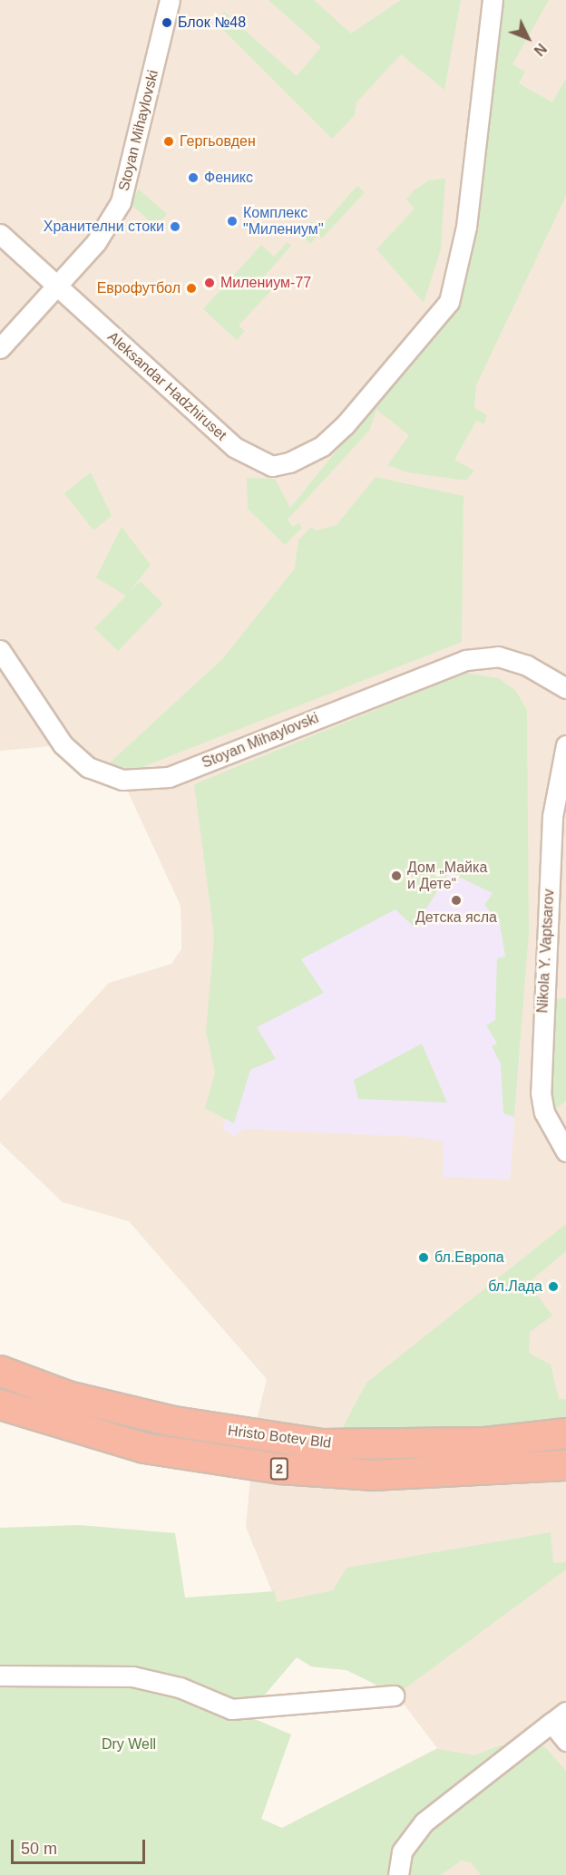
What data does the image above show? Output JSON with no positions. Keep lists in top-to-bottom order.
{
  "streets": {
    "highway": ["Hristo Botev Bld", "2"],
    "street": ["Stoyan Mihaylovski", "Aleksandar Hadzhiruset", "Nikola Y. Vaptsarov"]
  },
  "crossings": [
    ["Stoyan Mihaylovski", "Aleksandar Hadzhiruset"]
  ],
  "parks": ["Dry Well"],
  "places": [
    "Блок №48",
    "Гергьовден",
    "Феникс",
    "Комплекс \"Милениум''",
    "Хранителни стоки",
    "Милениум-77",
    "Еврофутбол",
    "Дом „Майка и Дете“",
    "Детска ясла",
    "бл.Европа",
    "бл.Лада"
  ],
  "scale_bar": "50 m",
  "north": "bottom right"
}
